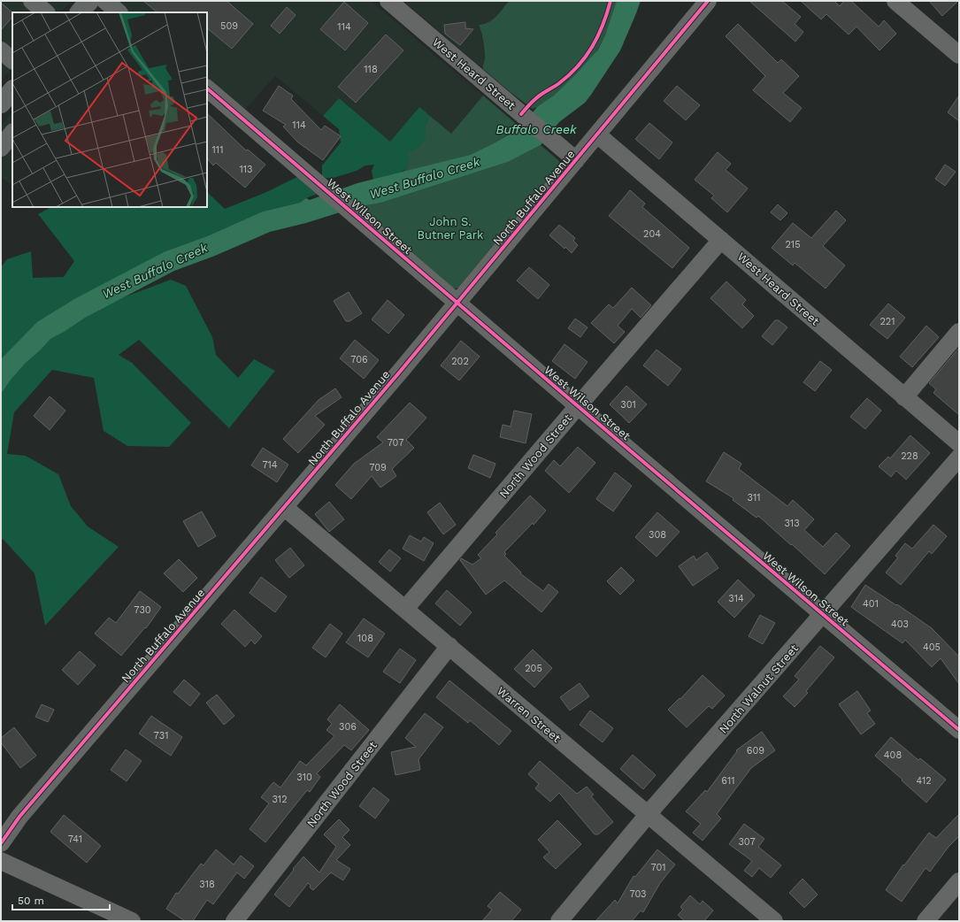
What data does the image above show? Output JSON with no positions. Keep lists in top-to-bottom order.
{
  "streets": {
    "street": [
      "West Heard Street",
      "North Buffalo Avenue",
      "West Wilson Street",
      "North Wood Street",
      "North Walnut Street",
      "Warren Street"
    ]
  },
  "crossings": [
    ["West Heard Street", "North Buffalo Avenue"],
    ["West Heard Street", "North Wood Street"],
    ["North Buffalo Avenue", "West Wilson Street"],
    ["North Buffalo Avenue", "Warren Street"],
    ["West Wilson Street", "North Wood Street"],
    ["West Wilson Street", "North Walnut Street"],
    ["North Wood Street", "Warren Street"],
    ["North Walnut Street", "Warren Street"]
  ],
  "water": ["Buffalo Creek", "West Buffalo Creek"],
  "parks": ["John S. Butner Park"],
  "house_numbers": [
    "509",
    "114",
    "118",
    "114",
    "111",
    "113",
    "204",
    "215",
    "221",
    "706",
    "202",
    "301",
    "707",
    "228",
    "714",
    "709",
    "311",
    "313",
    "308",
    "314",
    "401",
    "730",
    "403",
    "108",
    "405",
    "205",
    "306",
    "731",
    "609",
    "408",
    "310",
    "611",
    "412",
    "312",
    "741",
    "307",
    "701",
    "318",
    "703"
  ],
  "scale_bar": "50 m"
}
